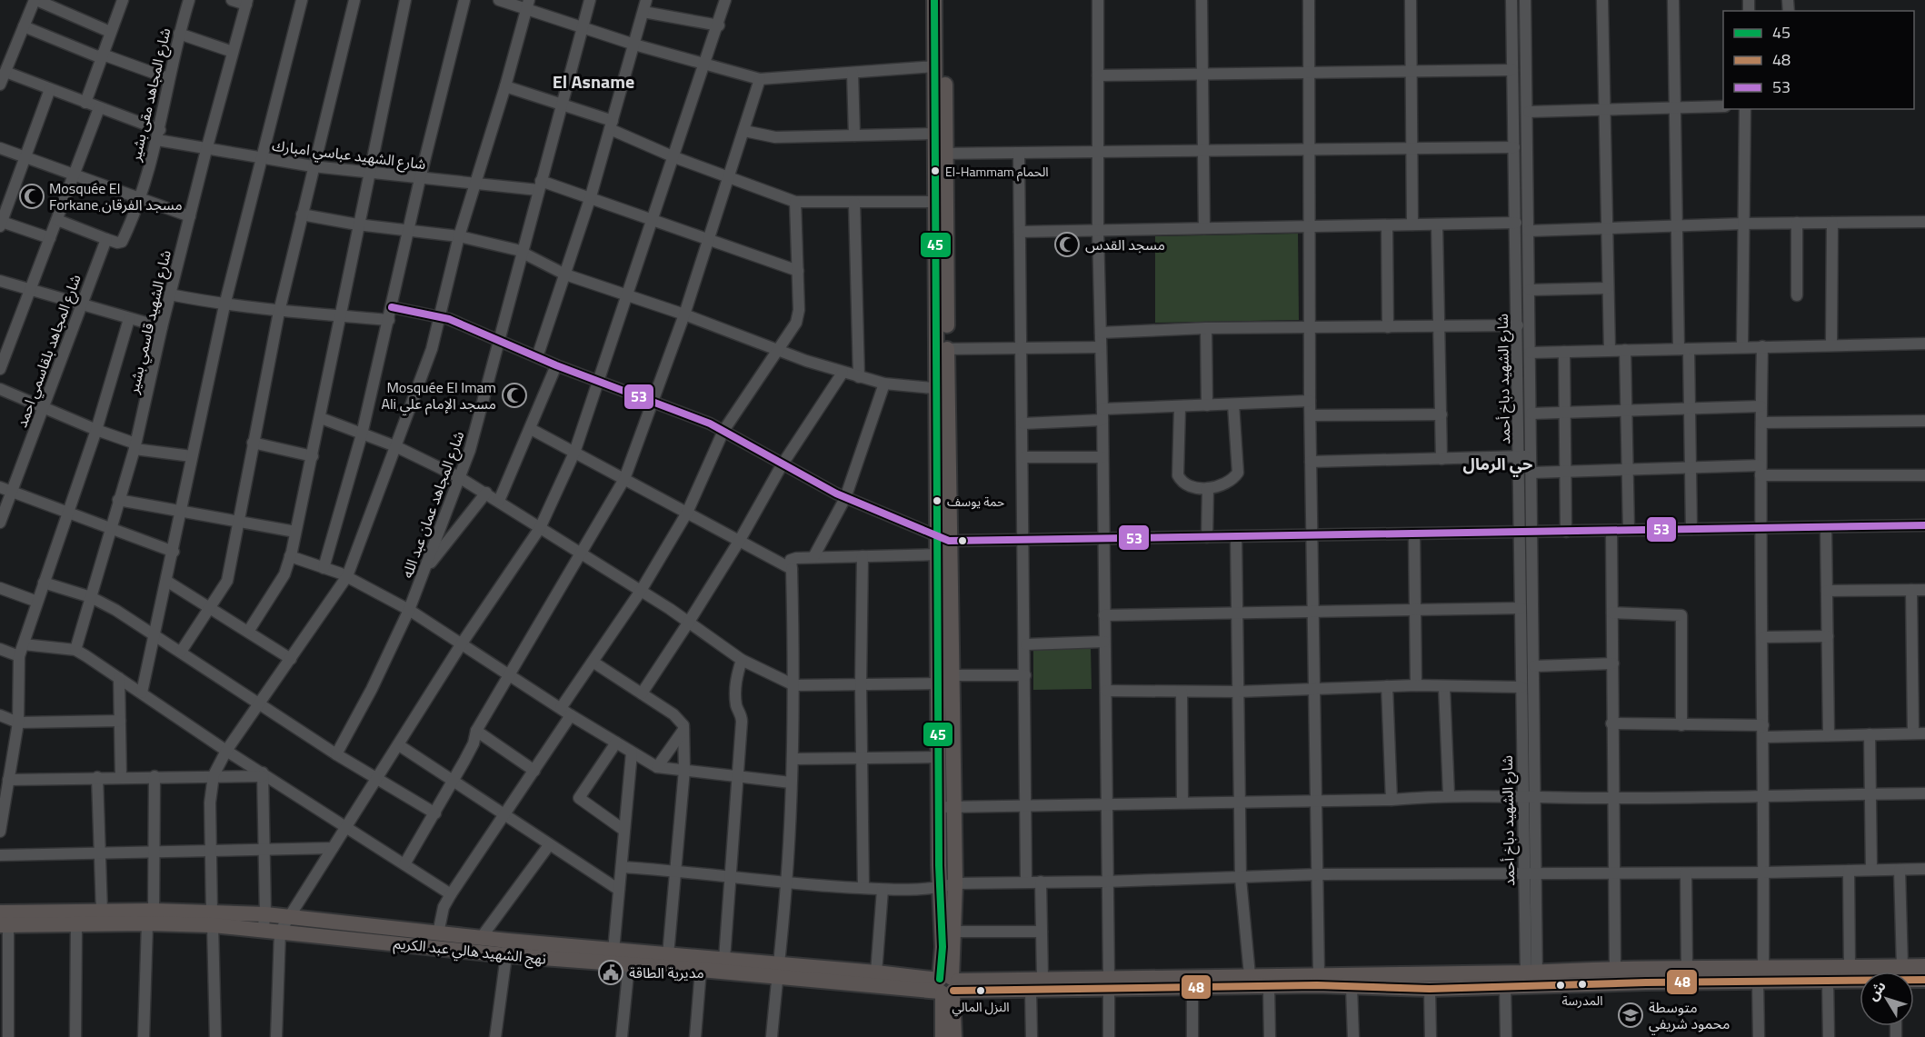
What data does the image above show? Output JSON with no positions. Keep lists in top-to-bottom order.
{
  "streets": {
    "main road": ["نهج الشهيد هالي عبد الكريم"],
    "street": [
      "شارع المجاهد مقى بشير",
      "شارع الشهيد عباسي امبارك",
      "شارع الشهيد قاسمي بشير",
      "شارع المجاهد بلقاسمي احمد",
      "شارع الشهيد دباخ أحمد",
      "شارع المجاهد عمان عبد الله"
    ]
  },
  "crossings": [
    ["شارع المجاهد مقى بشير", "شارع الشهيد عباسي امبارك"],
    ["شارع المجاهد مقى بشير", "شارع المجاهد بلقاسمي احمد"],
    ["شارع الشهيد عباسي امبارك", "شارع الشهيد قاسمي بشير"],
    ["شارع الشهيد عباسي امبارك", "شارع المجاهد عمان عبد الله"]
  ],
  "districts": ["El Asname", "حي الرمال"],
  "places": {
    "other": [
      "El-Hammam,الحمام",
      "حمة يوسف",
      "المدرسة",
      "النزل المالي"
    ],
    "mosque": ["Mosquée El Forkane,مسجد الفرقان", "مسجد القدس", "Mosquée El Imam Ali,مسجد الإمام علي"],
    "public building": ["مديرية الطاقة"],
    "school or university": ["متوسطة محمود شريفي"]
  },
  "lines": ["transit line 45", "transit line 53", "transit line 48"],
  "legend": ["45", "48", "53"],
  "north": "top left"
}
